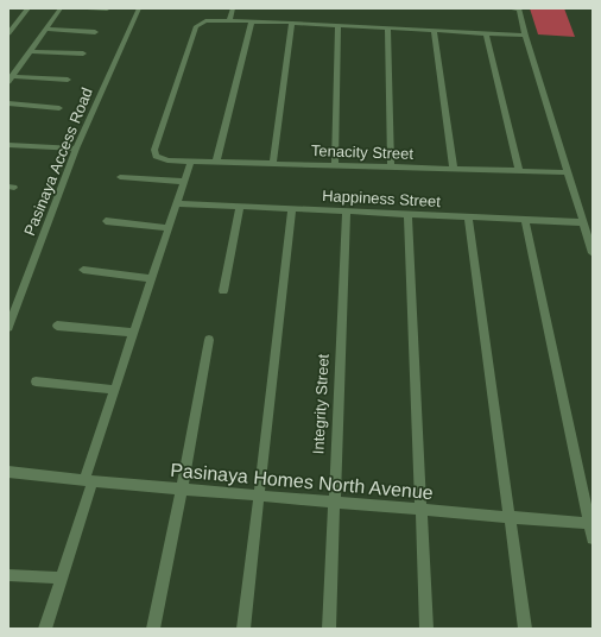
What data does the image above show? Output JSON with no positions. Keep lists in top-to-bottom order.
{
  "streets": {
    "street": [
      "Tenacity Street",
      "Pasinaya Access Road",
      "Happiness Street",
      "Integrity Street",
      "Pasinaya Homes North Avenue"
    ]
  },
  "crossings": [
    ["Happiness Street", "Integrity Street"],
    ["Integrity Street", "Pasinaya Homes North Avenue"]
  ]
}
